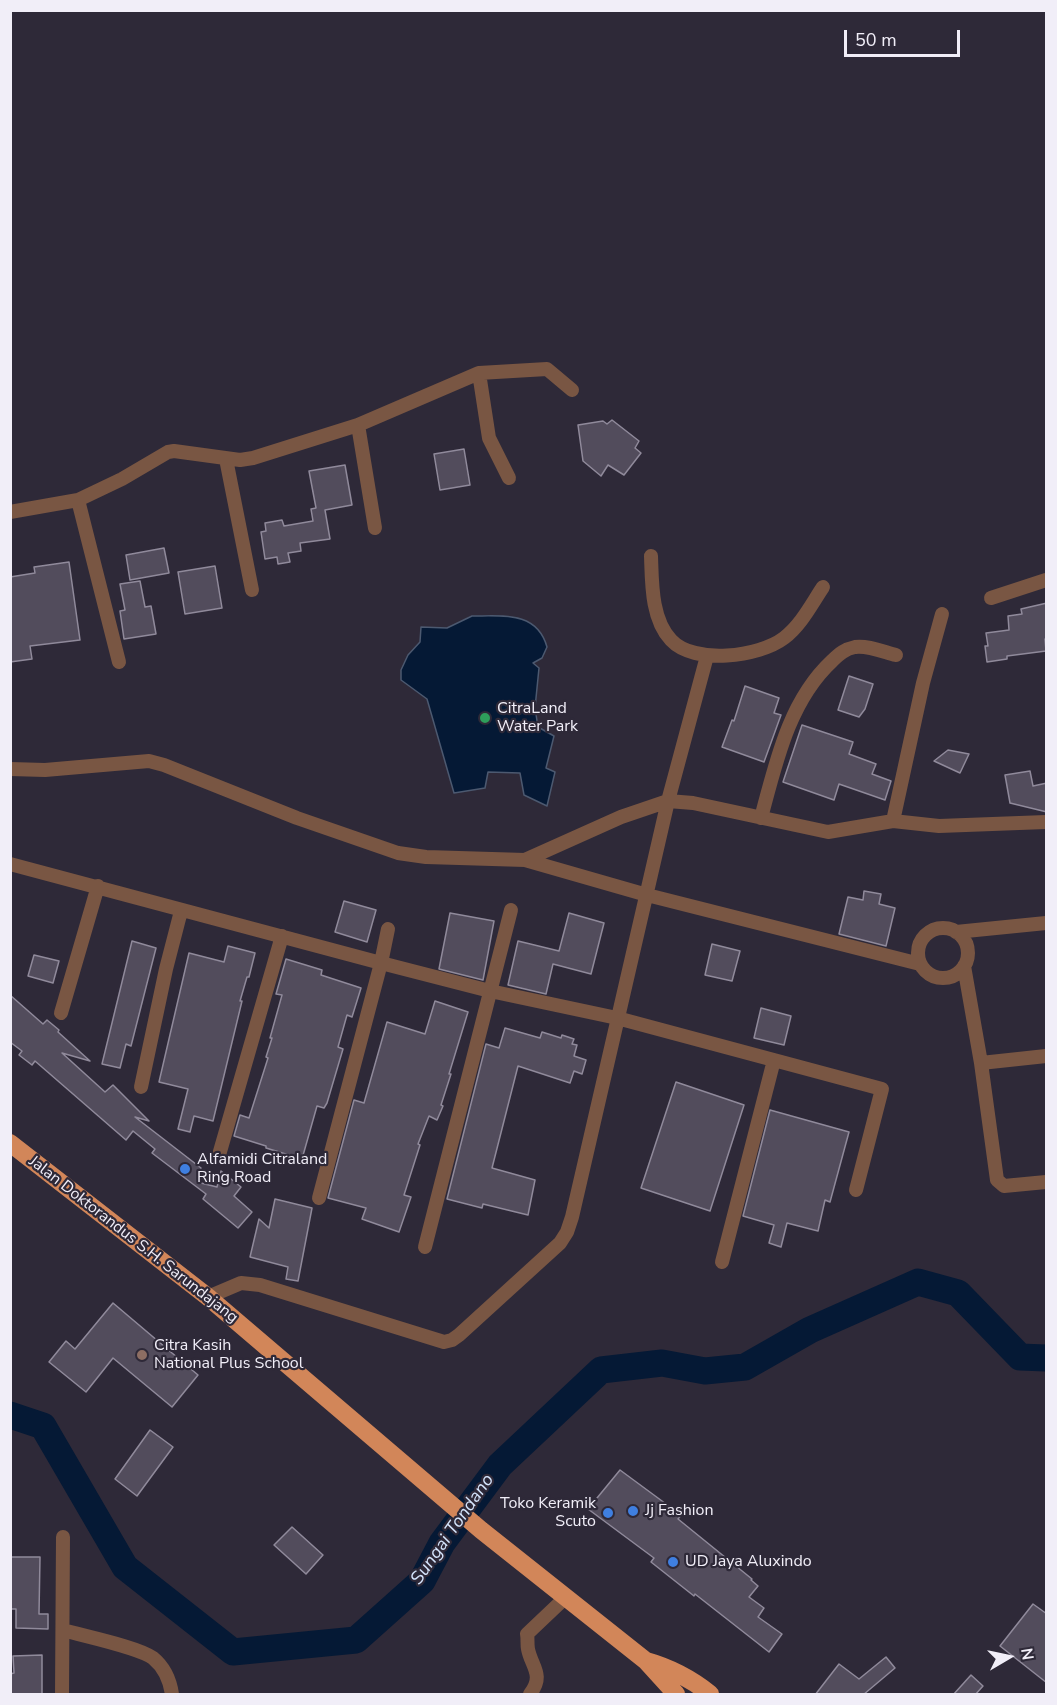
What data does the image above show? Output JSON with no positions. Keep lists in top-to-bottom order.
{
  "streets": {
    "highway": ["Jalan Doktorandus S.H. Sarundajang"]
  },
  "water": ["Sungai Tondano"],
  "places": [
    "CitraLand Water Park",
    "Alfamidi Citraland Ring Road",
    "Citra Kasih National Plus School",
    "Jj Fashion",
    "Toko Keramik Scuto",
    "UD Jaya Aluxindo"
  ],
  "scale_bar": "50 m",
  "north": "right"
}
